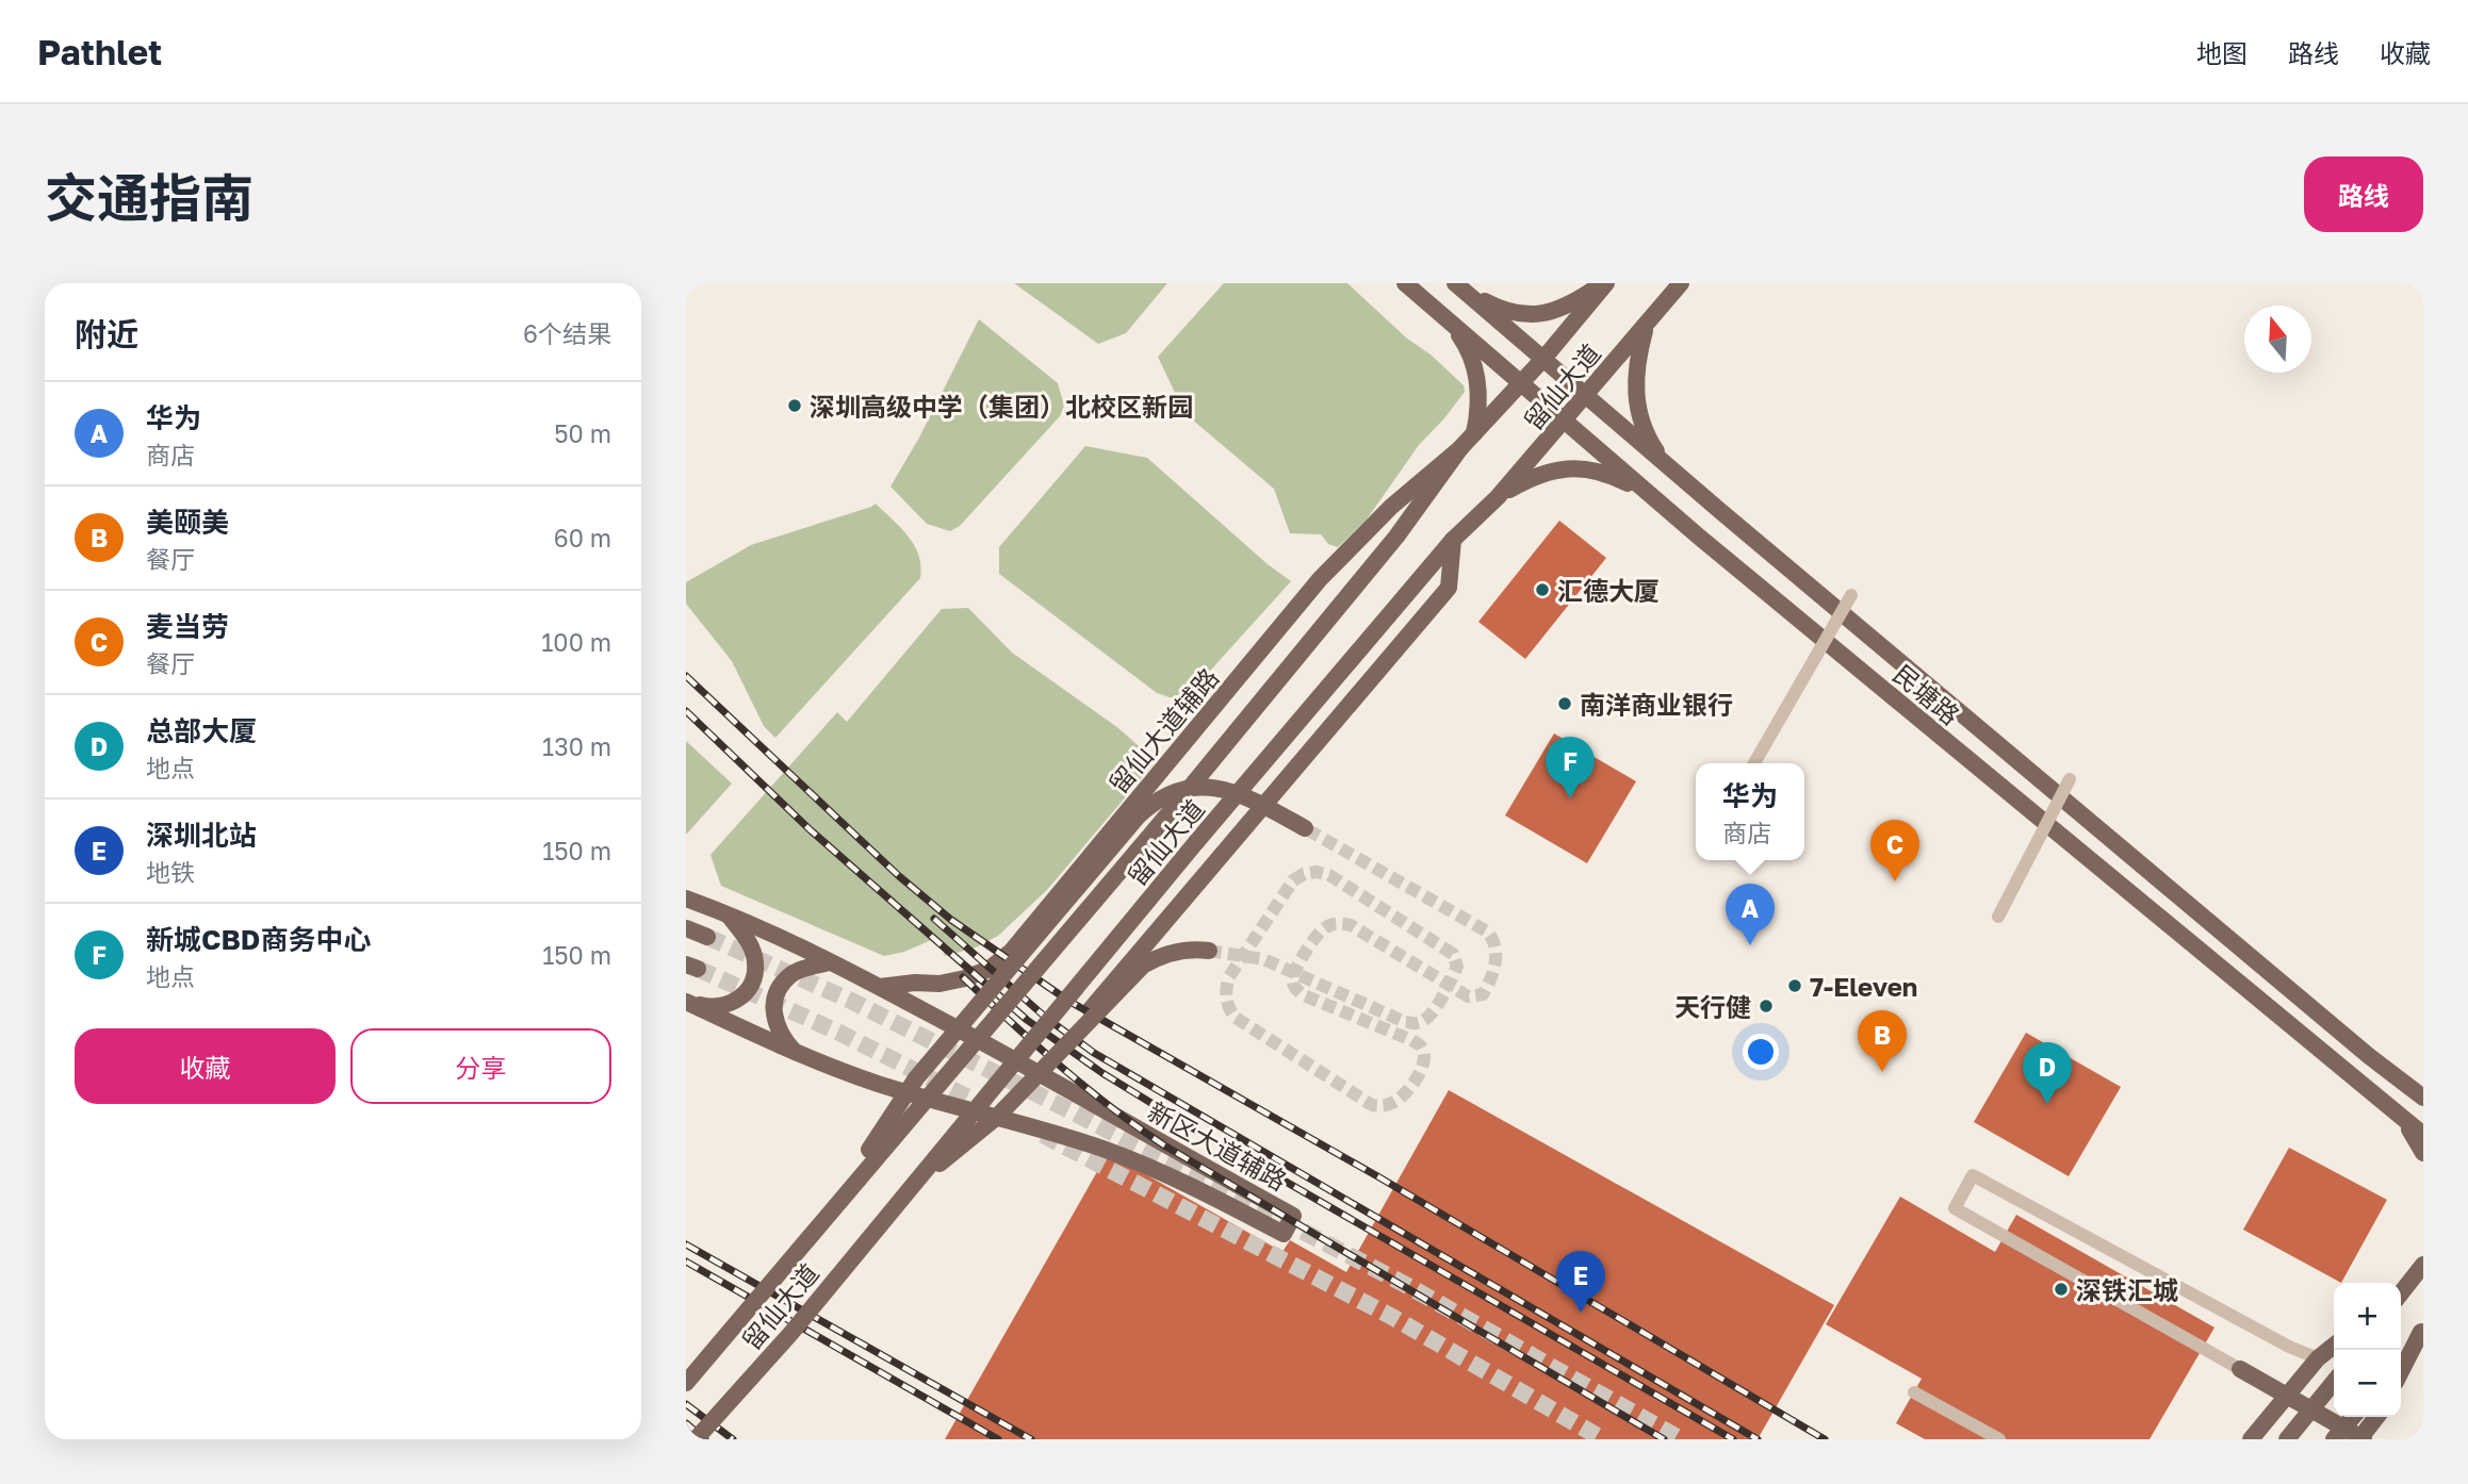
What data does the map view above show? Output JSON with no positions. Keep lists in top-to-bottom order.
{
  "streets": {
    "main road": [
      "留仙大道",
      "民塘路",
      "留仙大道辅路",
      "新区大道辅路"
    ]
  },
  "crossings": [
    ["留仙大道", "民塘路"],
    ["留仙大道", "留仙大道辅路"],
    ["留仙大道辅路", "新区大道辅路"]
  ],
  "places": [
    "深圳高级中学（集团）北校区新园",
    "汇德大厦",
    "南洋商业银行",
    "7-Eleven",
    "天行健",
    "深铁汇城"
  ],
  "north": "top",
  "page": {
    "header": "Pathlet",
    "nav": ["地图", "路线", "收藏"],
    "title": "交通指南",
    "buttons": [
      "路线",
      ["收藏", "分享"]
    ],
    "heading": ["附近", "6个结果"],
    "list": [
      {
        "mark": "A",
        "name": "华为",
        "note": "商店",
        "value": "50 m"
      },
      {
        "mark": "B",
        "name": "美颐美",
        "note": "餐厅",
        "value": "60 m"
      },
      {
        "mark": "C",
        "name": "麦当劳",
        "note": "餐厅",
        "value": "100 m"
      },
      {
        "mark": "D",
        "name": "总部大厦",
        "note": "地点",
        "value": "130 m"
      },
      {
        "mark": "E",
        "name": "深圳北站",
        "note": "地铁",
        "value": "150 m"
      },
      {
        "mark": "F",
        "name": "新城CBD商务中心",
        "note": "地点",
        "value": "150 m"
      }
    ],
    "pins": [
      "F",
      "C",
      "A",
      "B",
      "D",
      "E"
    ],
    "popup": ["华为", "商店"],
    "map_buttons": ["+", "−"]
  }
}
